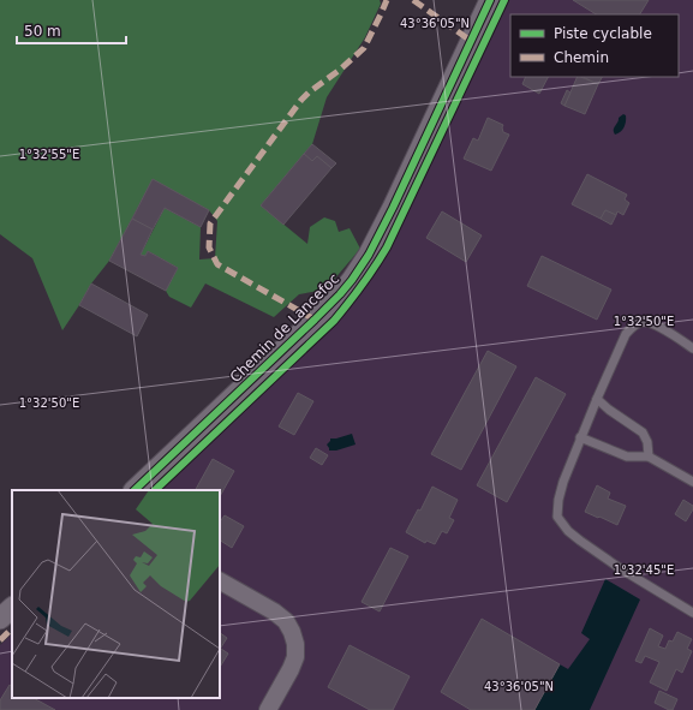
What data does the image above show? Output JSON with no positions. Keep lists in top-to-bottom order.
{
  "streets": {
    "street": ["Chemin de Lancefoc"]
  },
  "legend": ["Piste cyclable", "Chemin"],
  "scale_bar": "50 m",
  "coordinates": [
    "43°36'05\"N",
    "1°32'55\"E",
    "1°32'50\"E",
    "1°32'45\"E"
  ]
}
